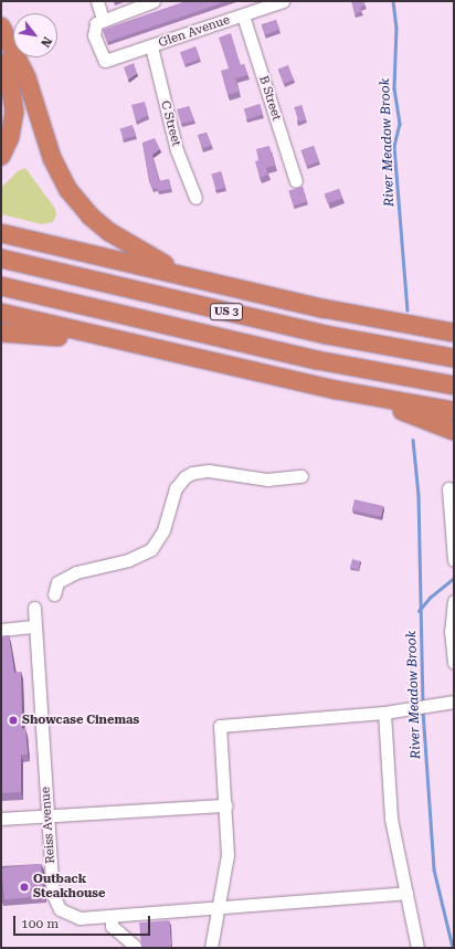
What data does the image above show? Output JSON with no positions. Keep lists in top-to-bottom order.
{
  "streets": {
    "highway": ["US 3"],
    "street": [
      "Glen Avenue",
      "B Street",
      "C Street",
      "Reiss Avenue"
    ]
  },
  "crossings": [
    ["Glen Avenue", "B Street"],
    ["Glen Avenue", "C Street"]
  ],
  "water": ["River Meadow Brook"],
  "places": ["Showcase Cinemas", "Outback Steakhouse"],
  "scale_bar": "100 m",
  "north": "bottom right"
}
